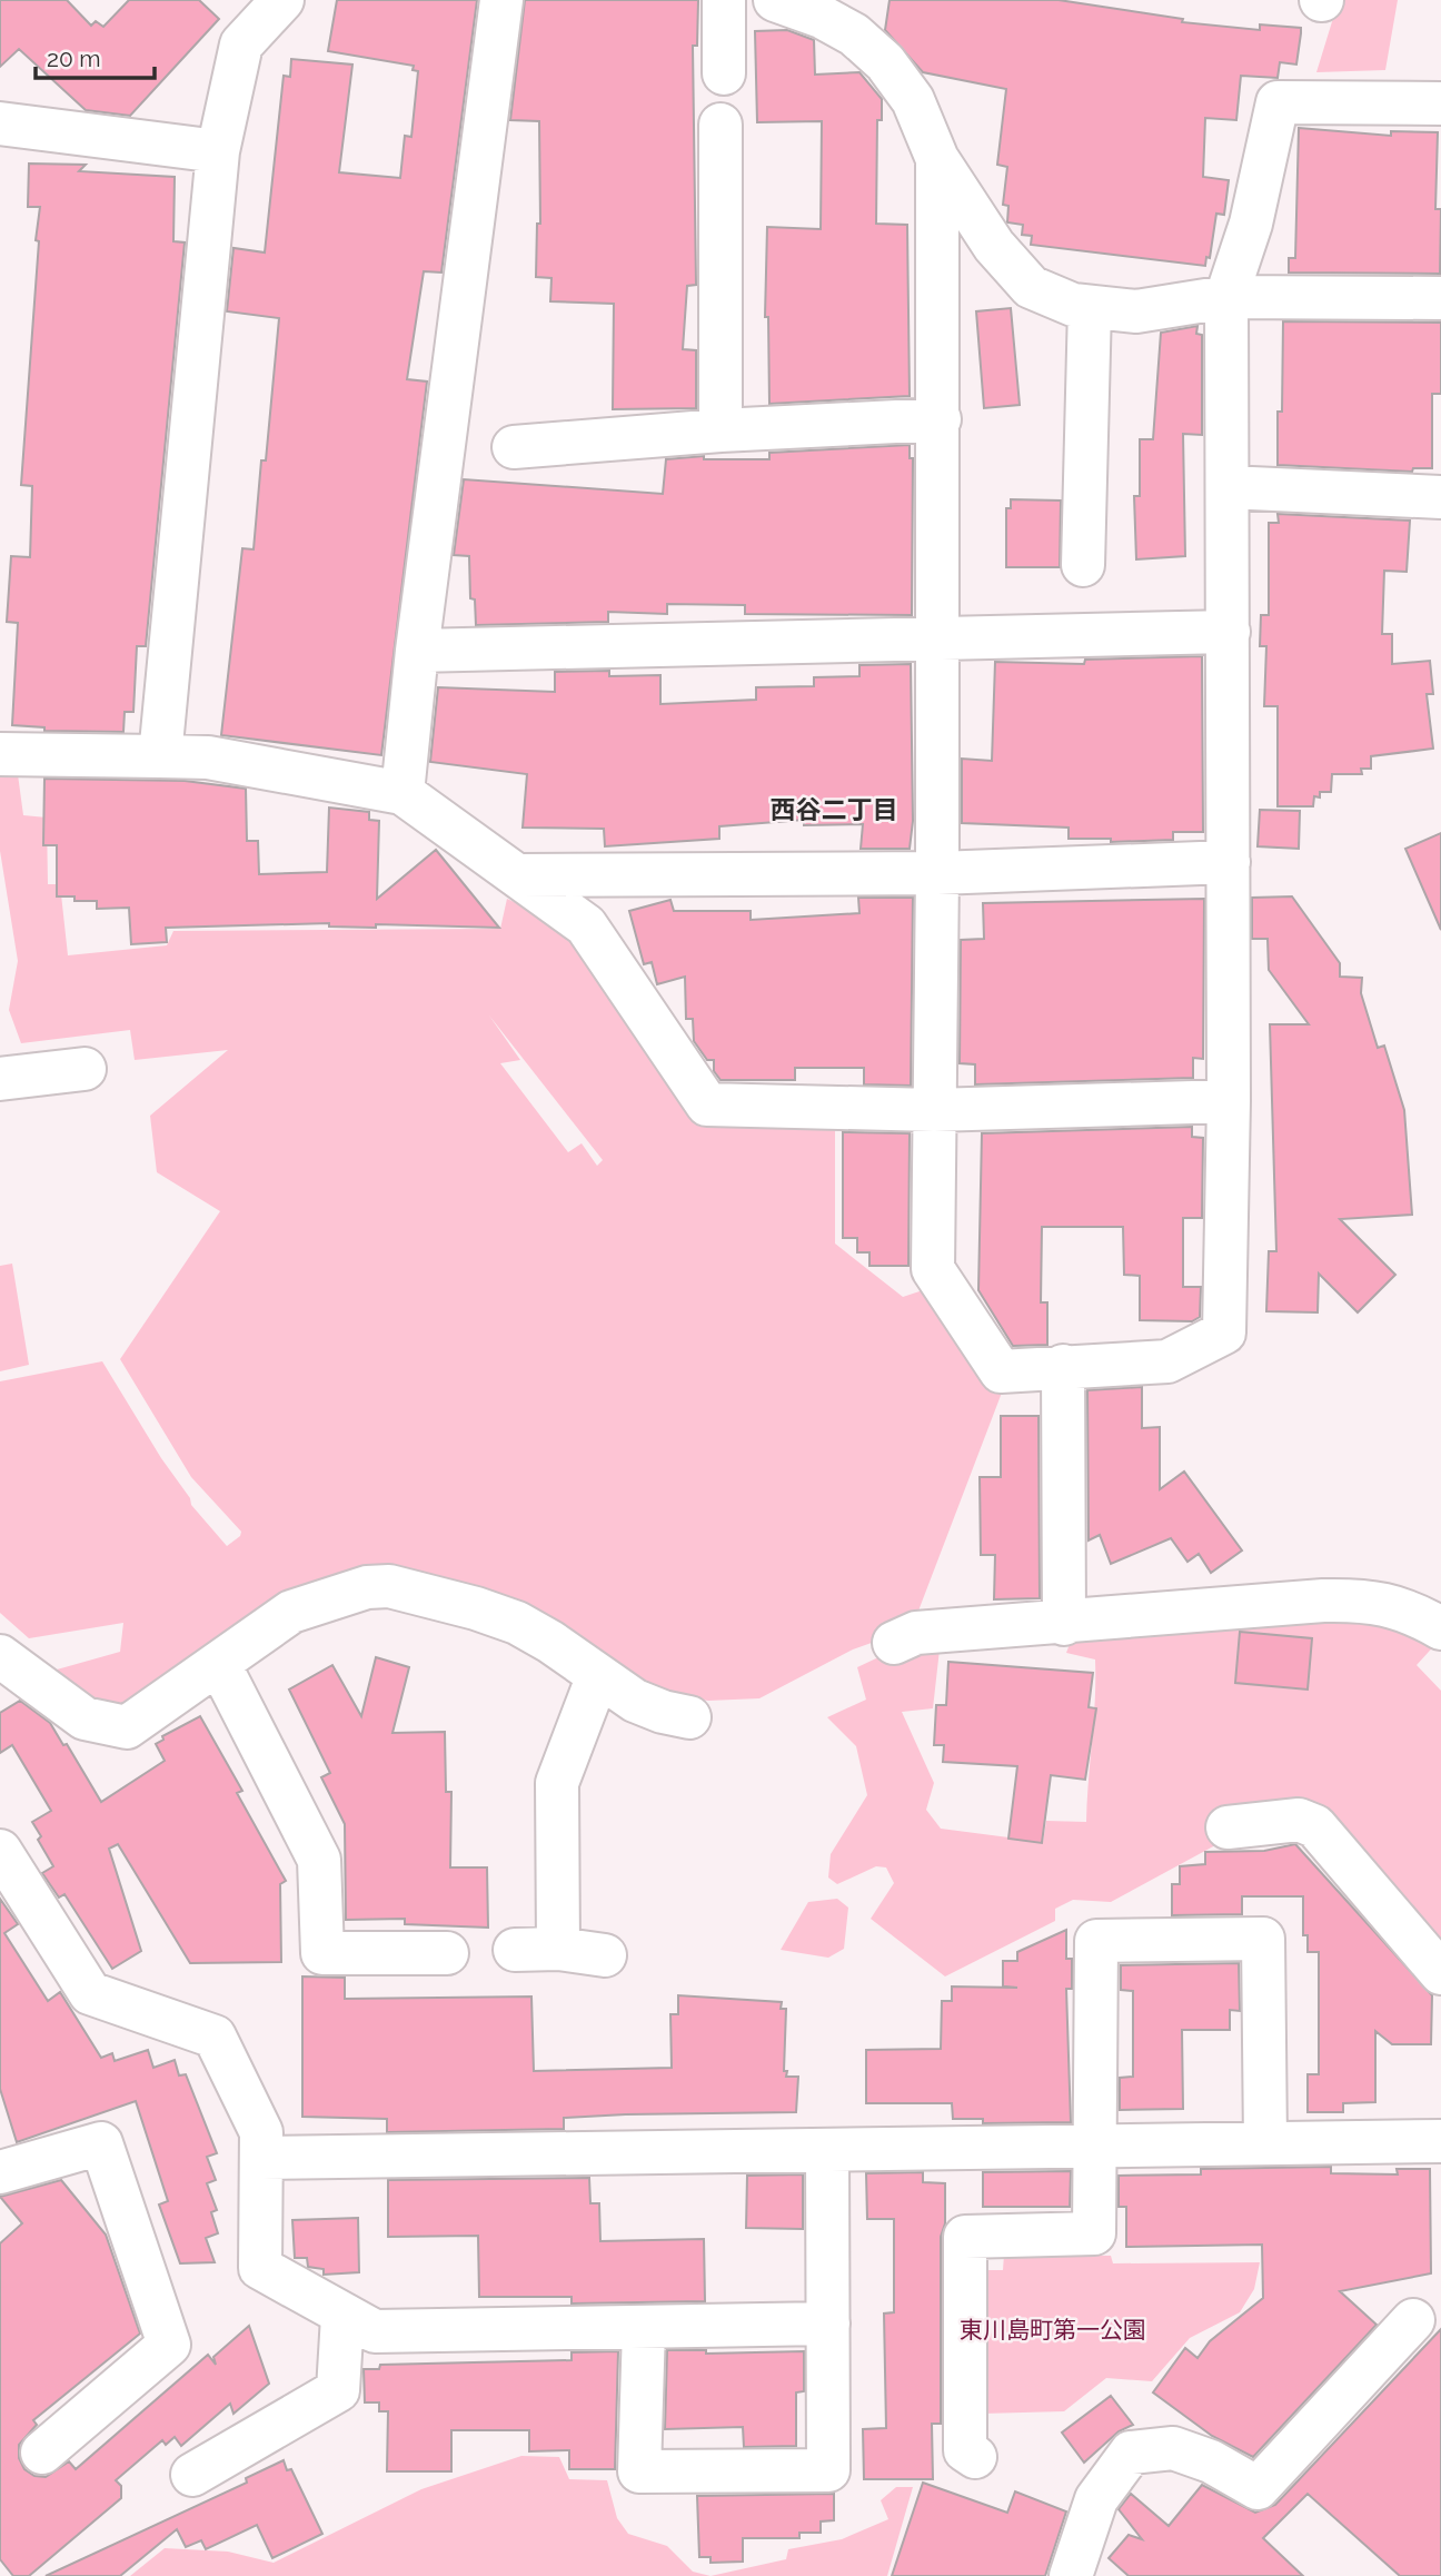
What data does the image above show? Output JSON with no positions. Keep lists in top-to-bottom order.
{
  "districts": ["西谷二丁目"],
  "parks": ["東川島町第一公園"],
  "scale_bar": "20 m"
}
